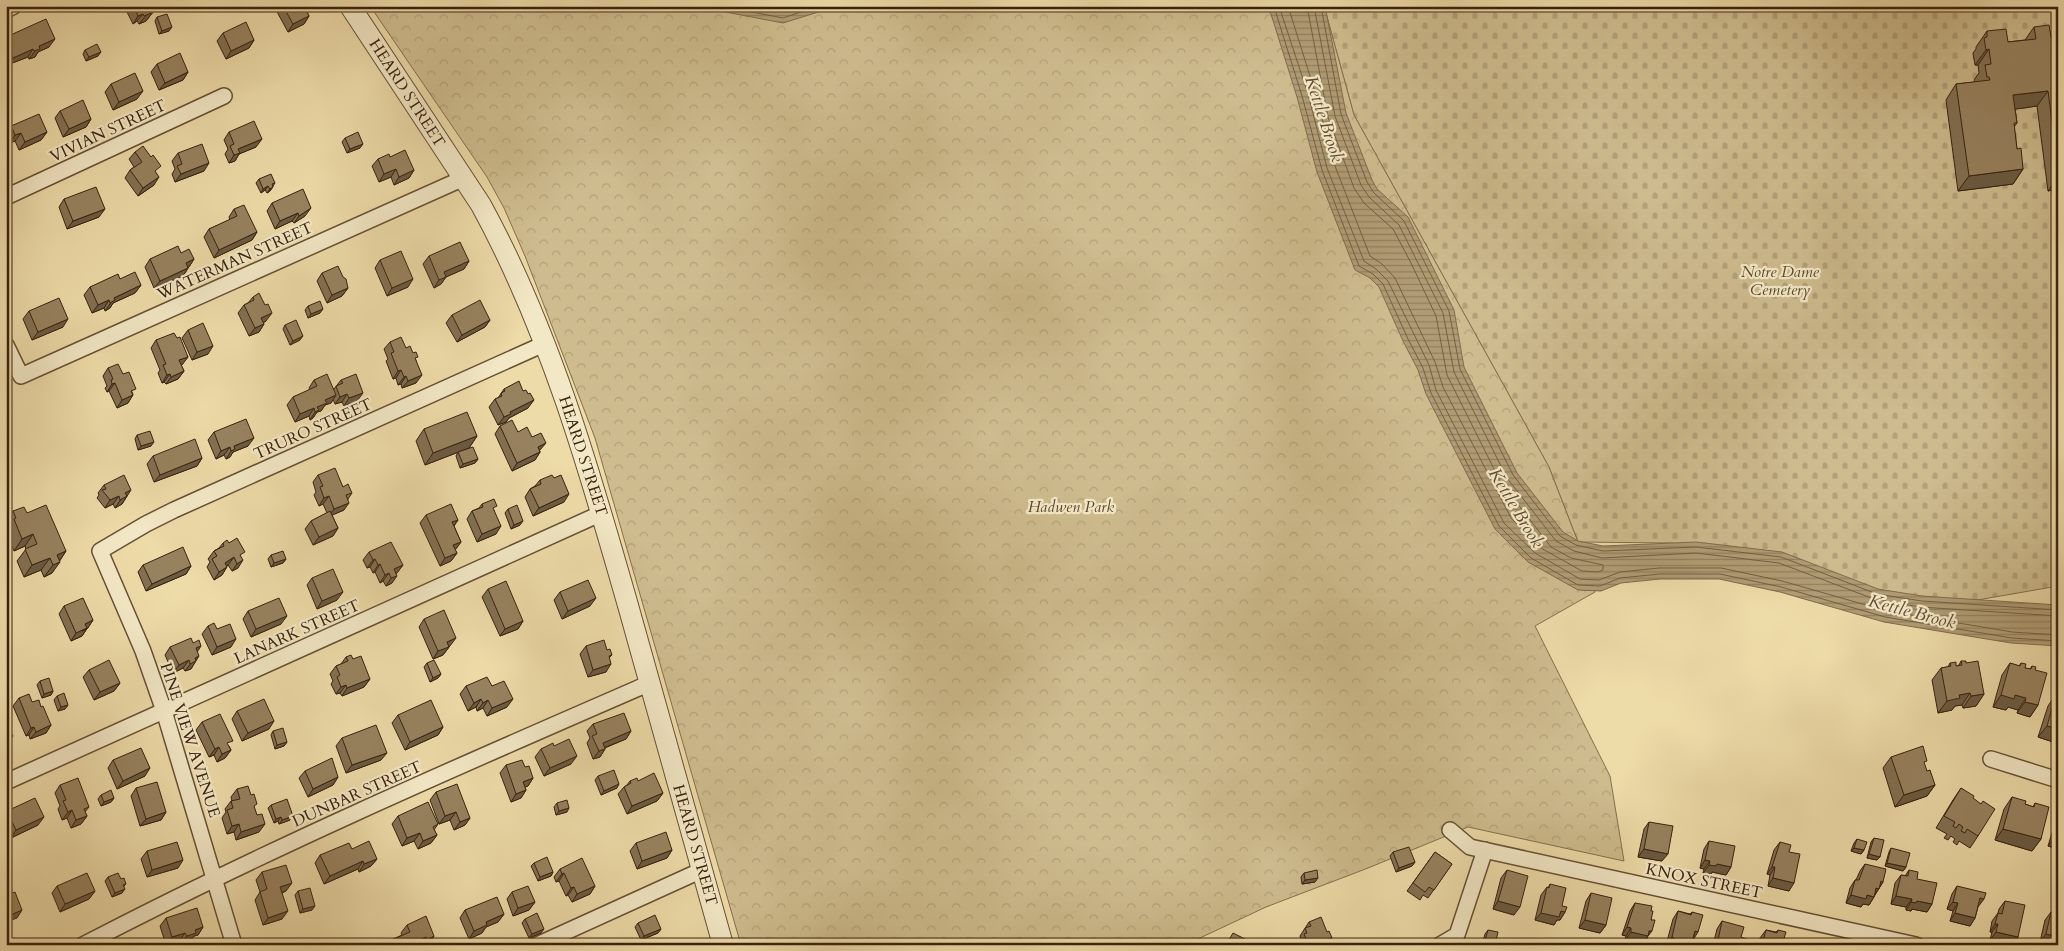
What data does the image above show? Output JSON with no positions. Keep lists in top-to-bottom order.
{
  "streets": {
    "street": [
      "HEARD STREET",
      "VIVIAN STREET",
      "WATERMAN STREET",
      "TRURO STREET",
      "LANARK STREET",
      "PINE VIEW AVENUE",
      "DUNBAR STREET",
      "KNOX STREET"
    ]
  },
  "crossings": [
    ["HEARD STREET", "WATERMAN STREET"],
    ["HEARD STREET", "TRURO STREET"],
    ["HEARD STREET", "LANARK STREET"],
    ["HEARD STREET", "DUNBAR STREET"],
    ["TRURO STREET", "PINE VIEW AVENUE"],
    ["LANARK STREET", "PINE VIEW AVENUE"],
    ["PINE VIEW AVENUE", "DUNBAR STREET"]
  ],
  "water": ["Kettle Brook"],
  "parks": ["Notre Dame Cemetery", "Hadwen Park"]
}
